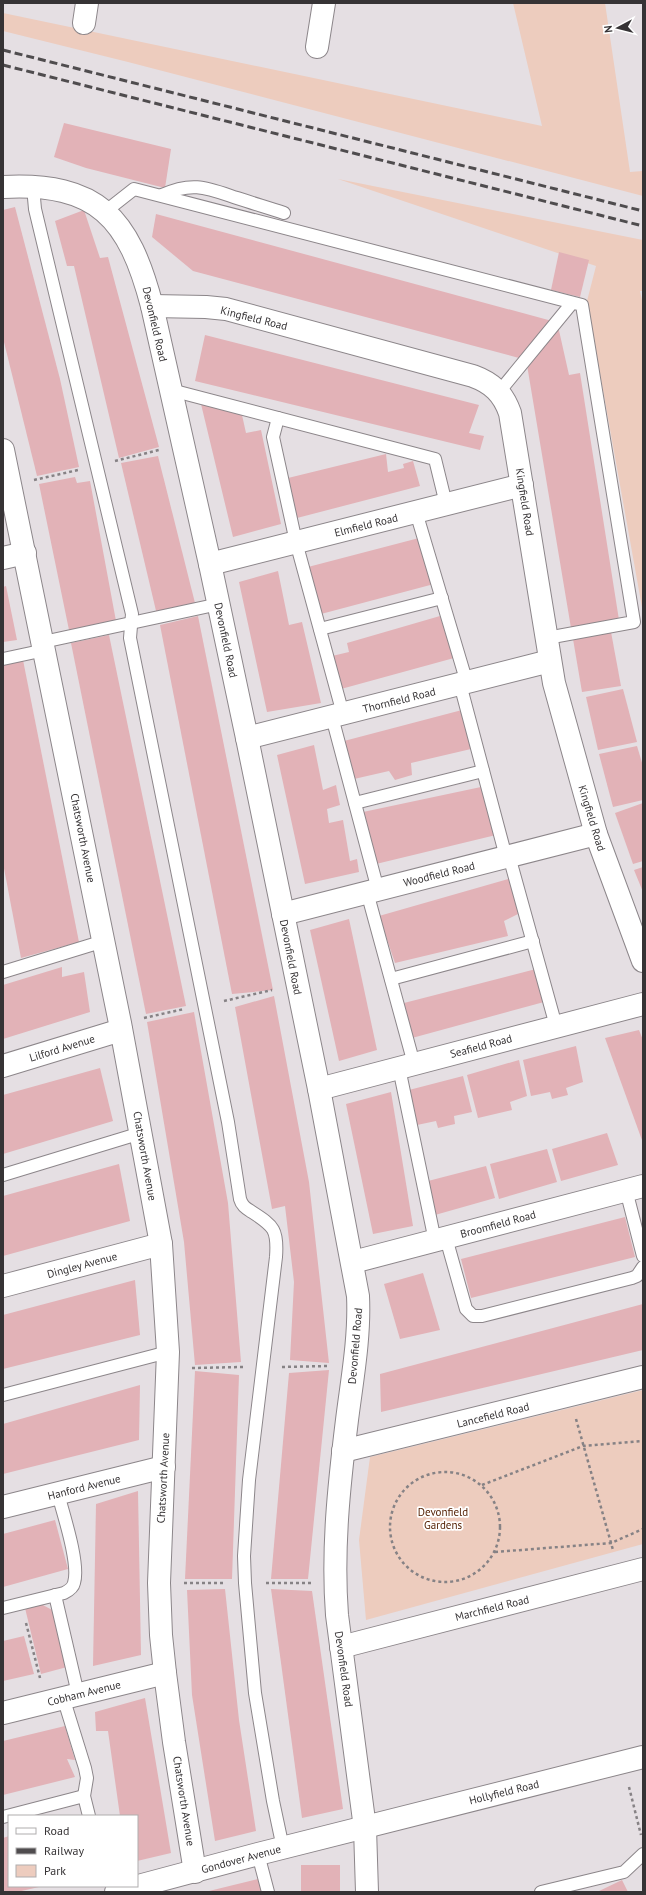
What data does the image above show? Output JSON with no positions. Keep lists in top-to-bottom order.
{
  "streets": {
    "street": [
      "Kingfield Road",
      "Devonfield Road",
      "Elmfield Road",
      "Thornfield Road",
      "Chatsworth Avenue",
      "Woodfield Road",
      "Seafield Road",
      "Lilford Avenue",
      "Broomfield Road",
      "Dingley Avenue",
      "Lancefield Road",
      "Hanford Avenue",
      "Marchfield Road",
      "Cobham Avenue",
      "Hollyfield Road",
      "Gondover Avenue"
    ]
  },
  "crossings": [
    ["Kingfield Road", "Devonfield Road"],
    ["Kingfield Road", "Elmfield Road"],
    ["Kingfield Road", "Thornfield Road"],
    ["Kingfield Road", "Woodfield Road"],
    ["Devonfield Road", "Elmfield Road"],
    ["Devonfield Road", "Thornfield Road"],
    ["Devonfield Road", "Woodfield Road"],
    ["Devonfield Road", "Seafield Road"],
    ["Devonfield Road", "Broomfield Road"],
    ["Devonfield Road", "Lancefield Road"],
    ["Devonfield Road", "Marchfield Road"],
    ["Devonfield Road", "Hollyfield Road"],
    ["Devonfield Road", "Gondover Avenue"],
    ["Chatsworth Avenue", "Lilford Avenue"],
    ["Chatsworth Avenue", "Dingley Avenue"],
    ["Chatsworth Avenue", "Hanford Avenue"],
    ["Chatsworth Avenue", "Cobham Avenue"],
    ["Chatsworth Avenue", "Gondover Avenue"],
    ["Hollyfield Road", "Gondover Avenue"]
  ],
  "parks": ["Devonfield Gardens"],
  "legend": ["Road", "Railway", "Park"],
  "north": "left"
}
